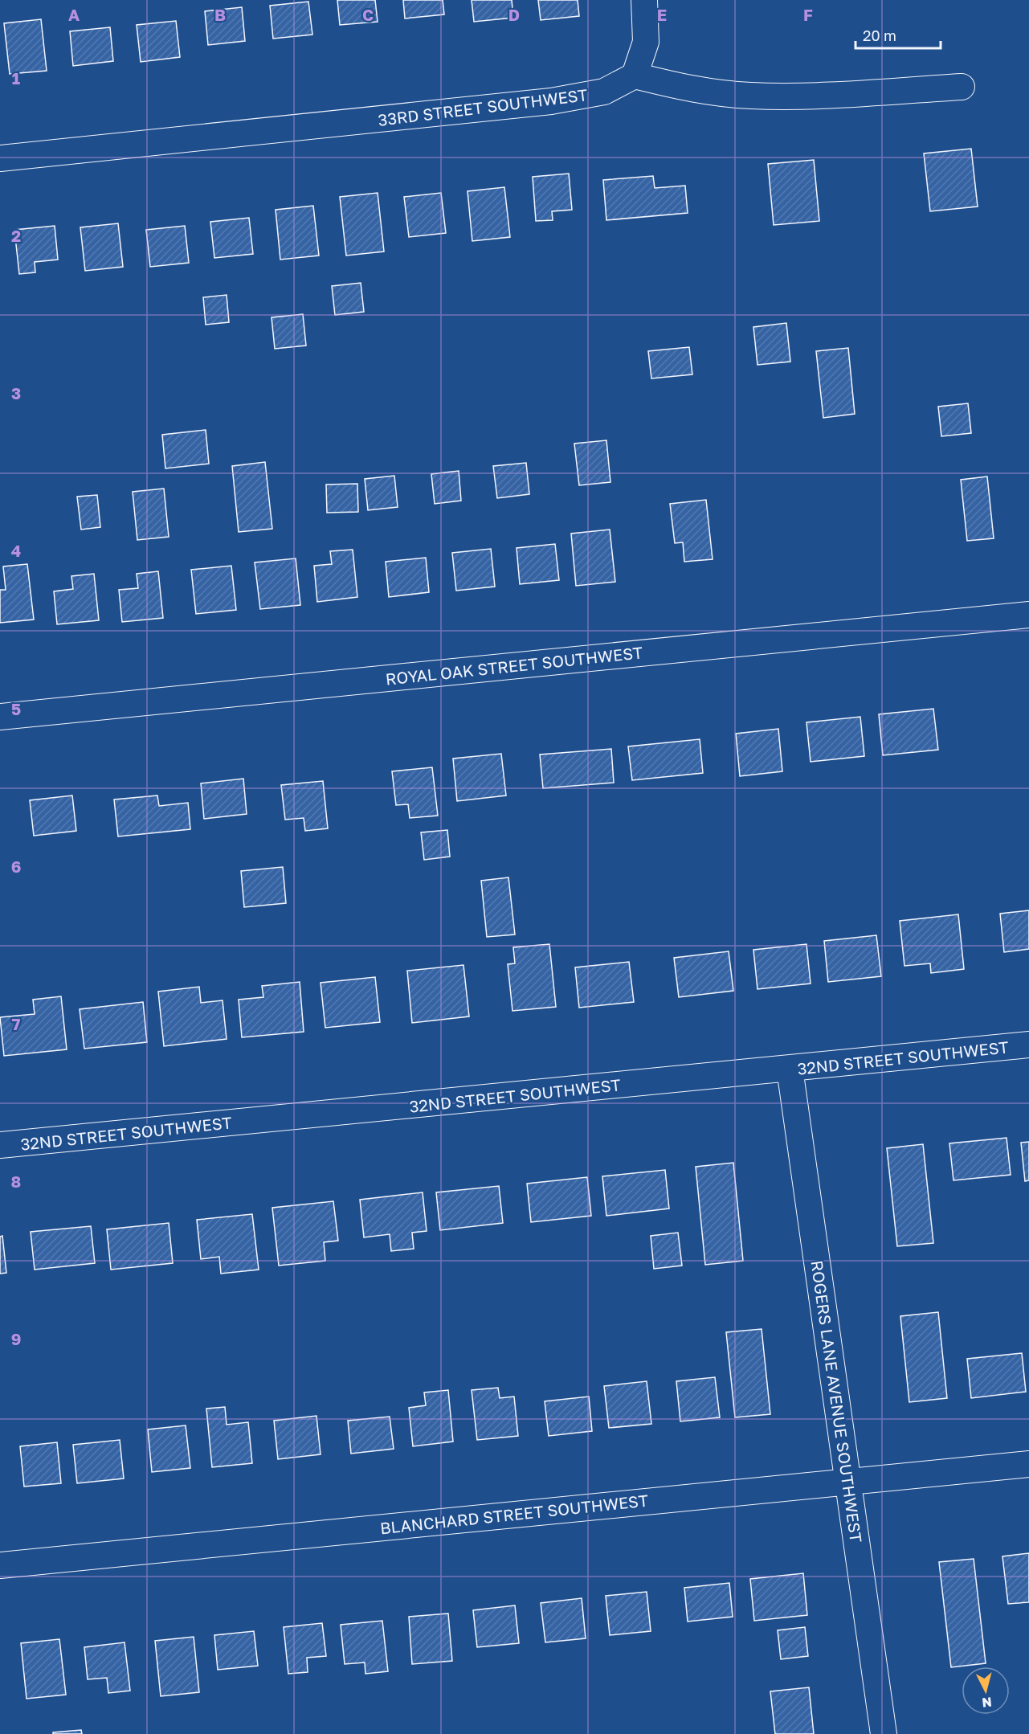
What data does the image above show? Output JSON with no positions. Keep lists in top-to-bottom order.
{
  "streets": {
    "street": [
      "33RD STREET SOUTHWEST",
      "ROYAL OAK STREET SOUTHWEST",
      "32ND STREET SOUTHWEST",
      "ROGERS LANE AVENUE SOUTHWEST",
      "BLANCHARD STREET SOUTHWEST"
    ]
  },
  "crossings": [
    ["32ND STREET SOUTHWEST", "ROGERS LANE AVENUE SOUTHWEST"],
    ["ROGERS LANE AVENUE SOUTHWEST", "BLANCHARD STREET SOUTHWEST"]
  ],
  "scale_bar": "20 m",
  "north": "bottom",
  "grid": {
    "columns": [
      "A",
      "B",
      "C",
      "D",
      "E",
      "F"
    ],
    "rows": [
      "1",
      "2",
      "3",
      "4",
      "5",
      "6",
      "7",
      "8",
      "9"
    ]
  }
}
